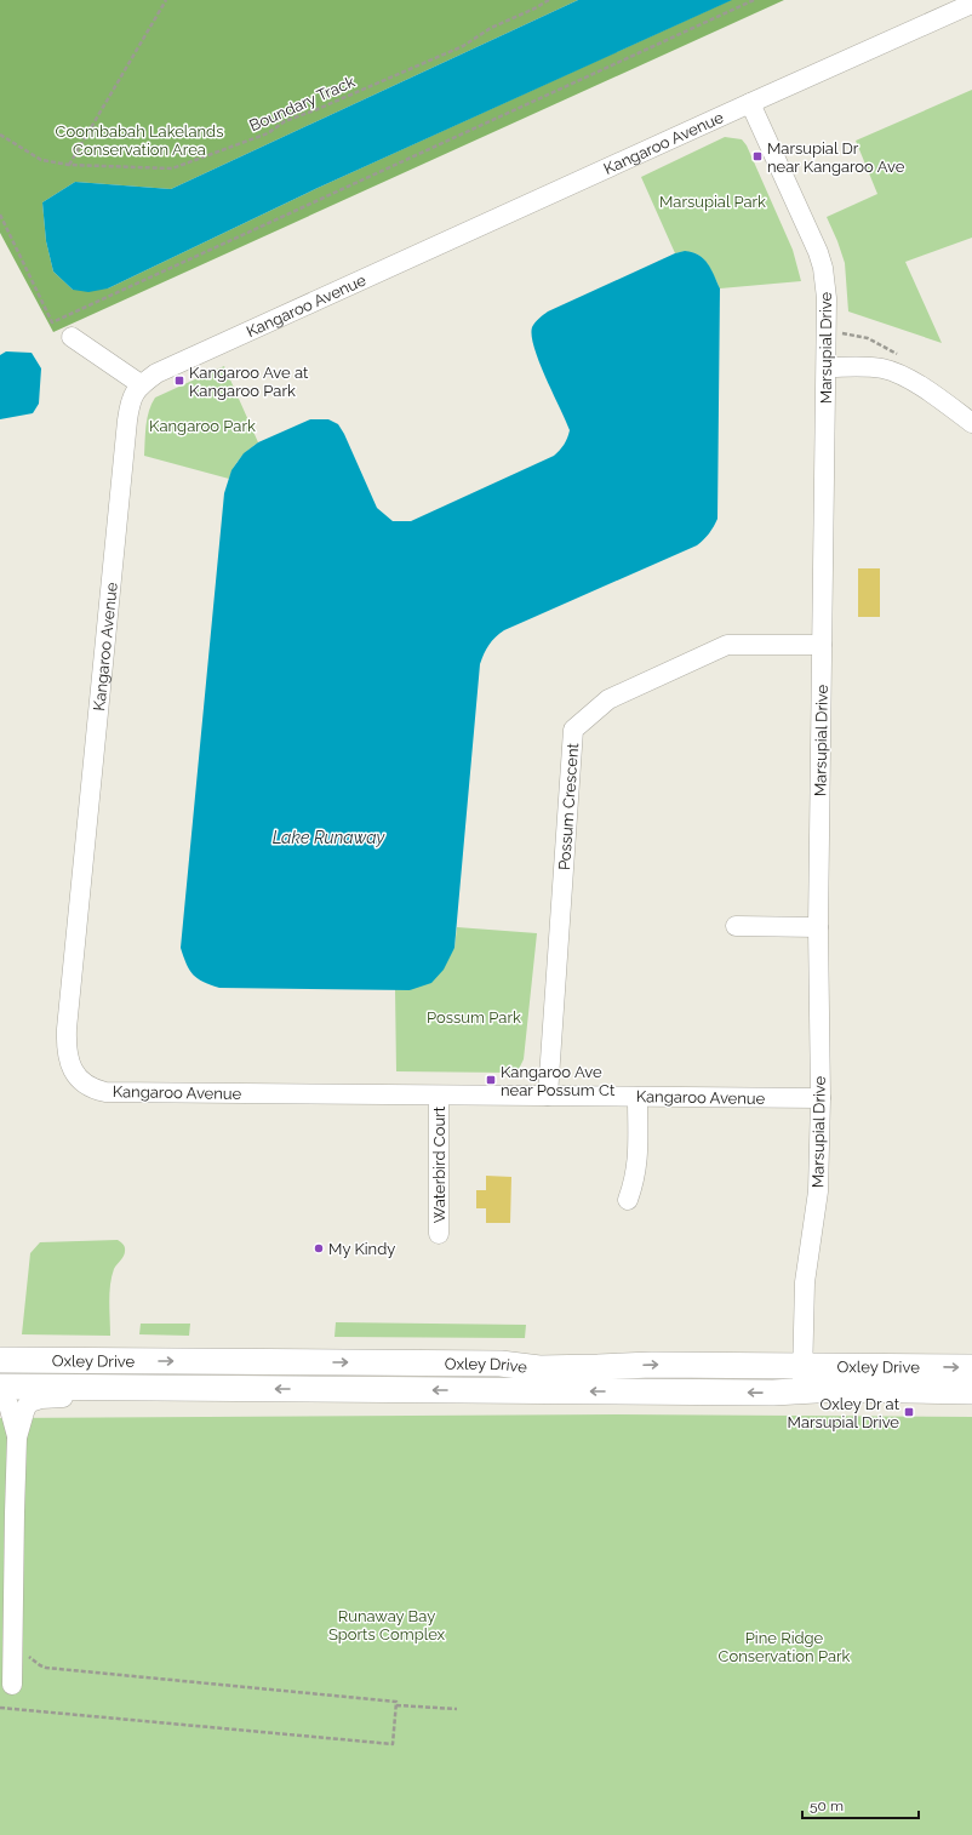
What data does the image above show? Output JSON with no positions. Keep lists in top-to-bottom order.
{
  "streets": {
    "main road": ["Oxley Drive"],
    "street": [
      "Kangaroo Avenue",
      "Marsupial Drive",
      "Possum Crescent",
      "Waterbird Court"
    ],
    "path": ["Boundary Track"]
  },
  "crossings": [
    ["Kangaroo Avenue", "Marsupial Drive"],
    ["Kangaroo Avenue", "Possum Crescent"],
    ["Kangaroo Avenue", "Waterbird Court"],
    ["Marsupial Drive", "Possum Crescent"],
    ["Marsupial Drive", "Oxley Drive"]
  ],
  "water": ["Lake Runaway"],
  "parks": [
    "Coombabah Lakelands Conservation Area",
    "Marsupial Park",
    "Kangaroo Park",
    "Possum Park",
    "Runaway Bay Sports Complex",
    "Pine Ridge Conservation Park"
  ],
  "places": {
    "transit": [
      "Marsupial Dr near Kangaroo Ave",
      "Kangaroo Ave at Kangaroo Park",
      "Kangaroo Ave near Possum Ct",
      "Oxley Dr at Marsupial Drive"
    ],
    "other": ["My Kindy"]
  },
  "scale_bar": "50 m"
}
